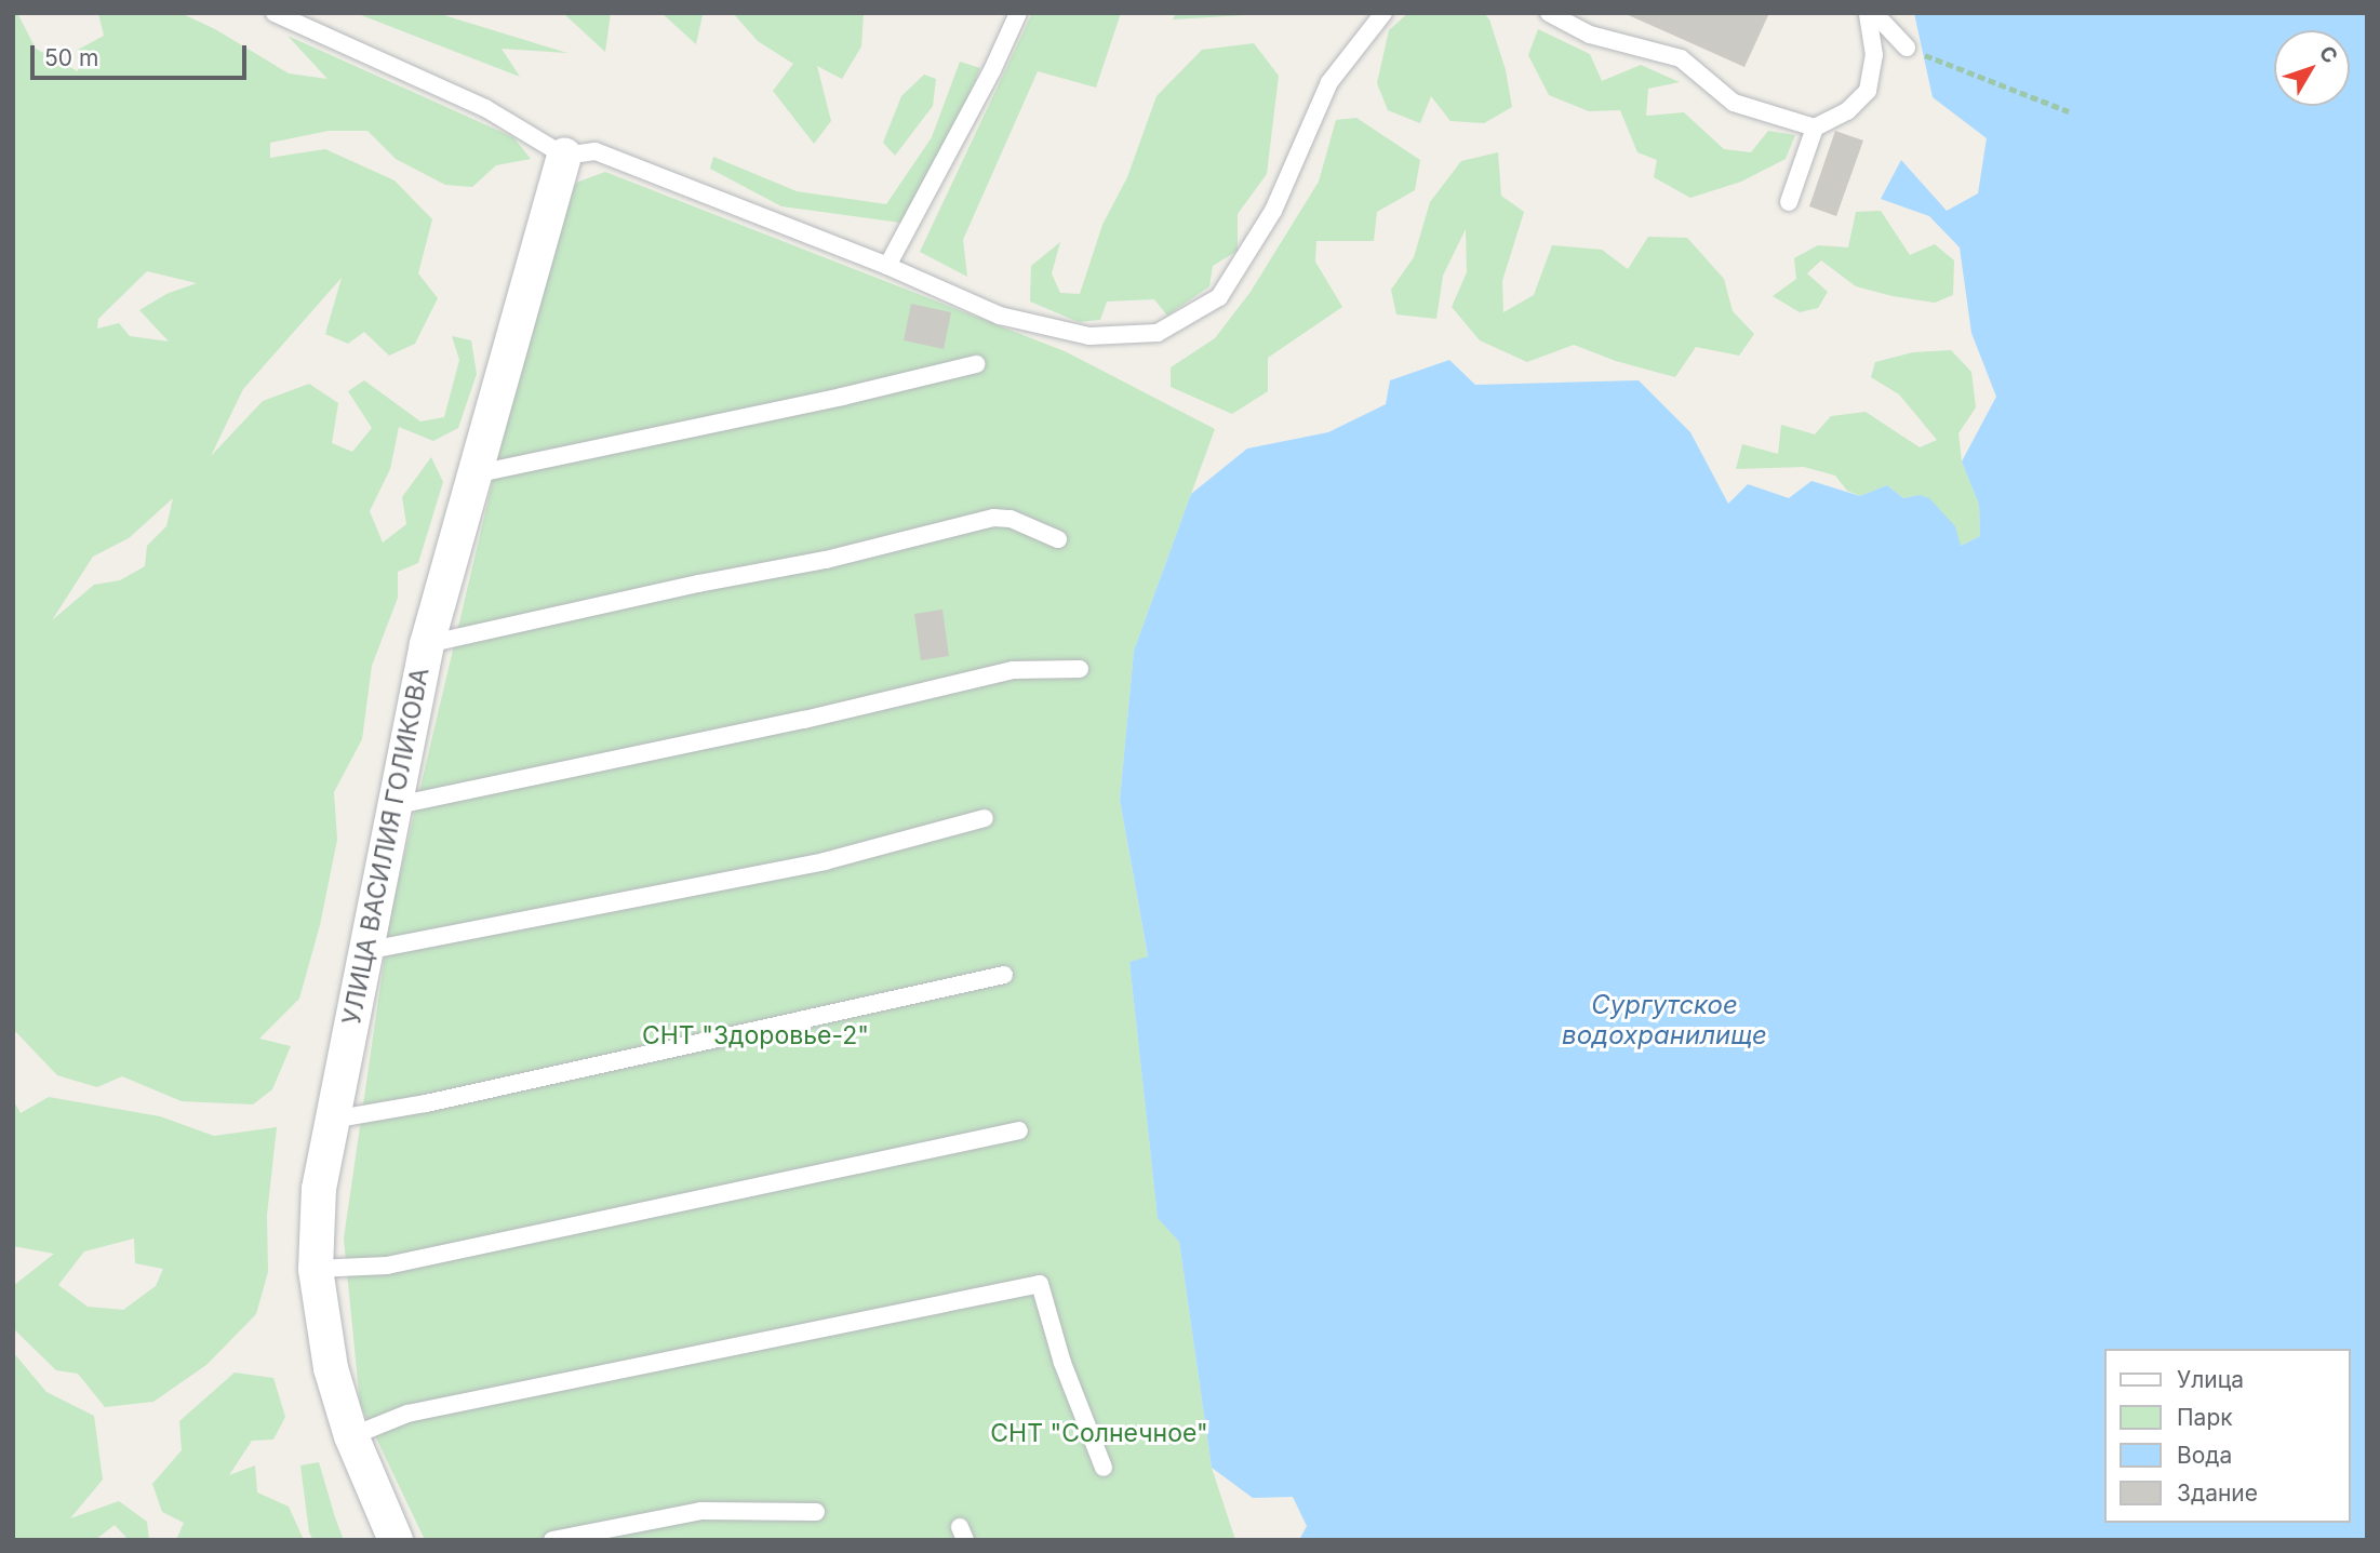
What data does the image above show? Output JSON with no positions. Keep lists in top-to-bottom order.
{
  "streets": {
    "street": ["УЛИЦА ВАСИЛИЯ ГОЛИКОВА"]
  },
  "water": ["Сургутское водохранилище"],
  "parks": ["СНТ \"Здоровье-2\"", "СНТ \"Солнечное\""],
  "legend": [
    "Улица",
    "Парк",
    "Вода",
    "Здание"
  ],
  "scale_bar": "50 m",
  "north": "top right"
}
